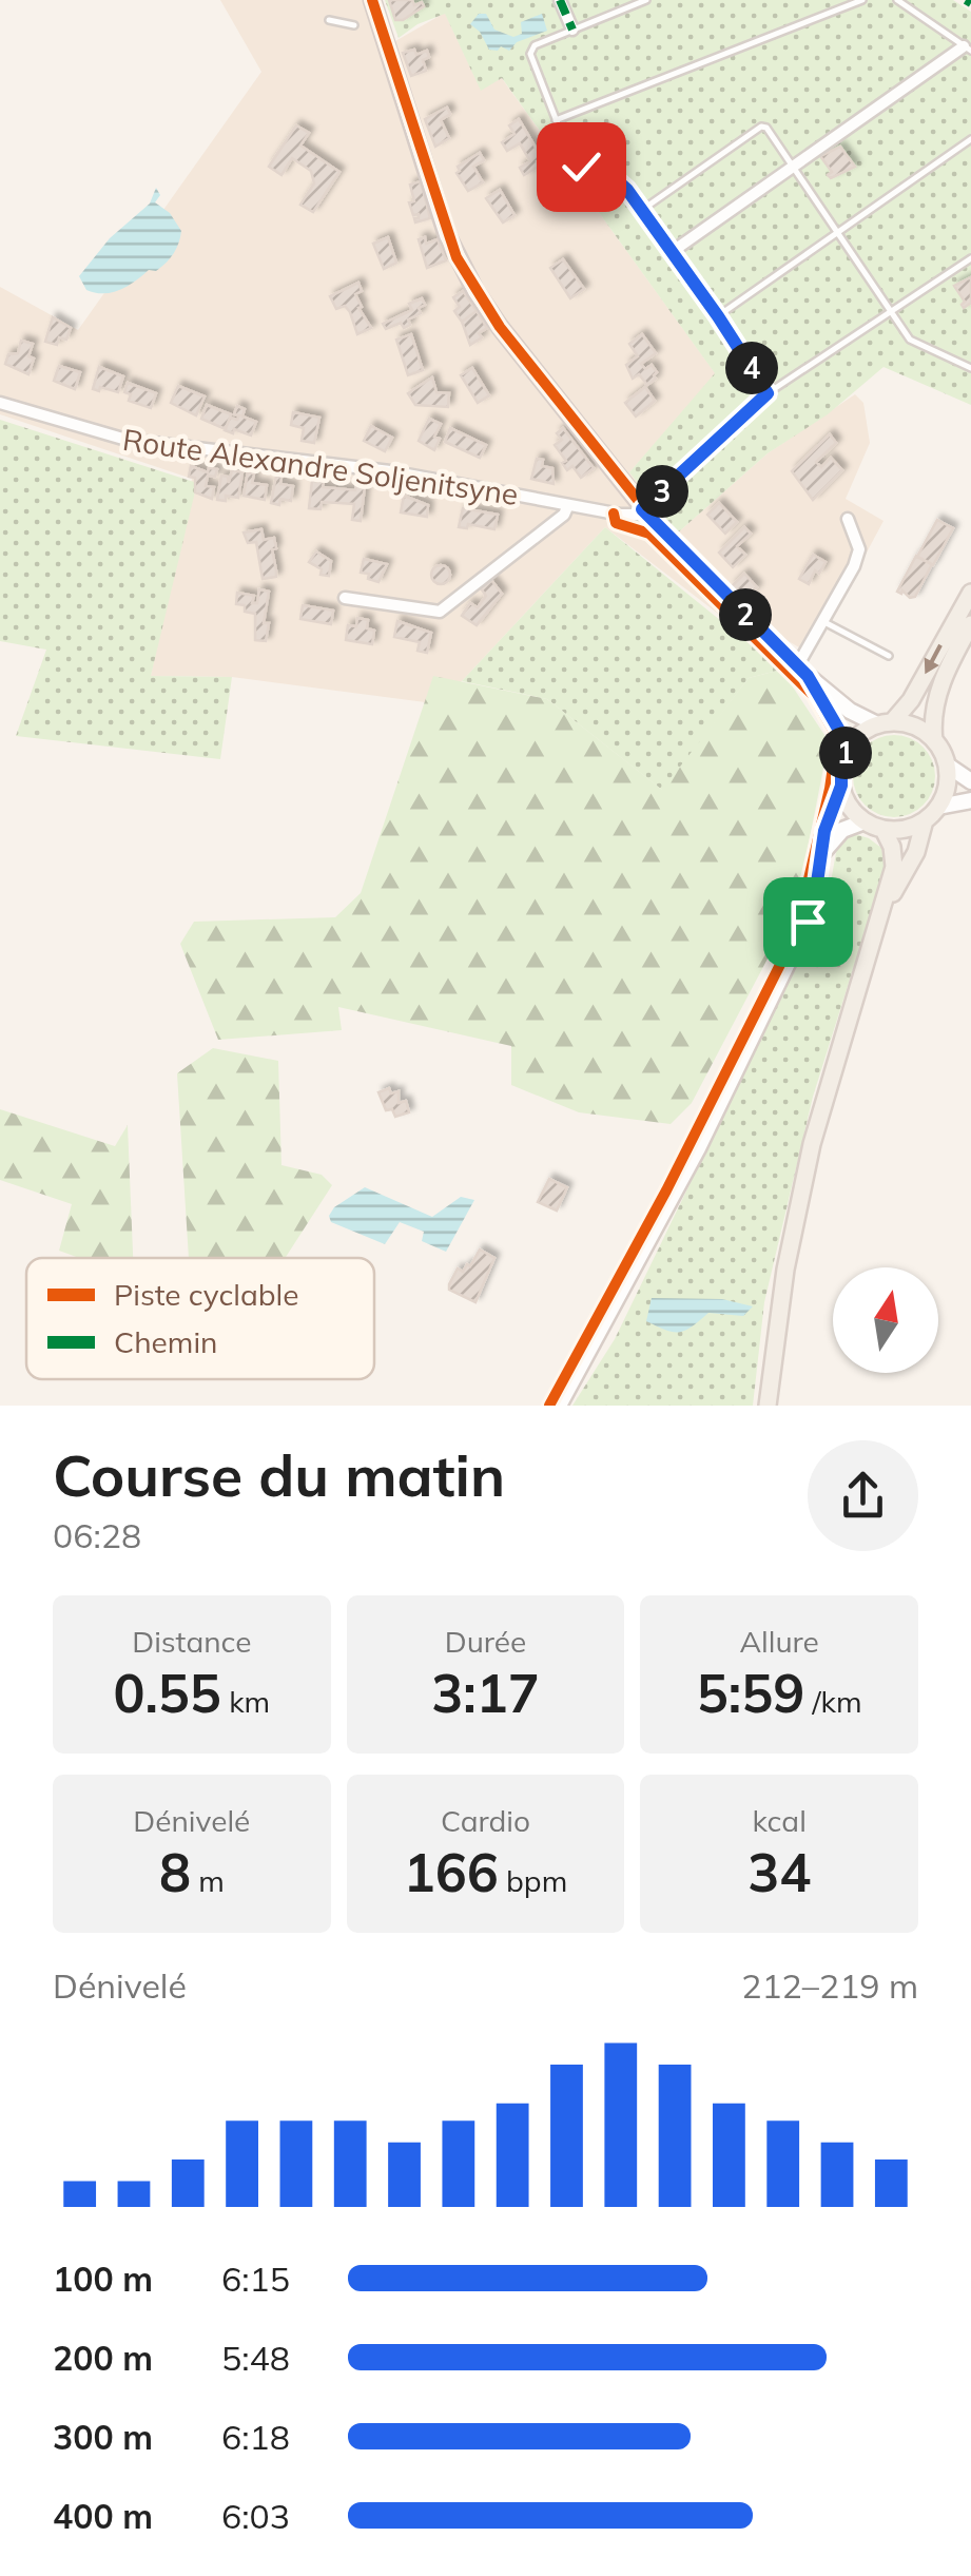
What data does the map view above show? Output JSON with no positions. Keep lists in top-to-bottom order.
{
  "streets": {
    "street": ["Route Alexandre Soljenitsyne"]
  },
  "legend": ["Piste cyclable", "Chemin"],
  "north": "top",
  "page": {
    "pins": [
      "4",
      "3",
      "2",
      "1"
    ],
    "heading": ["Course du matin", "06:28"],
    "stats": [
      ["Distance", "0.55 km"],
      ["Durée", "3:17"],
      ["Allure", "5:59 /km"],
      ["Dénivelé", "8 m"],
      ["Cardio", "166 bpm"],
      ["kcal", "34"]
    ],
    "chart": ["Dénivelé", "212–219 m"],
    "list": [
      {
        "name": "100 m",
        "note": "6:15"
      },
      {
        "name": "200 m",
        "note": "5:48"
      },
      {
        "name": "300 m",
        "note": "6:18"
      },
      {
        "name": "400 m",
        "note": "6:03"
      }
    ]
  }
}
